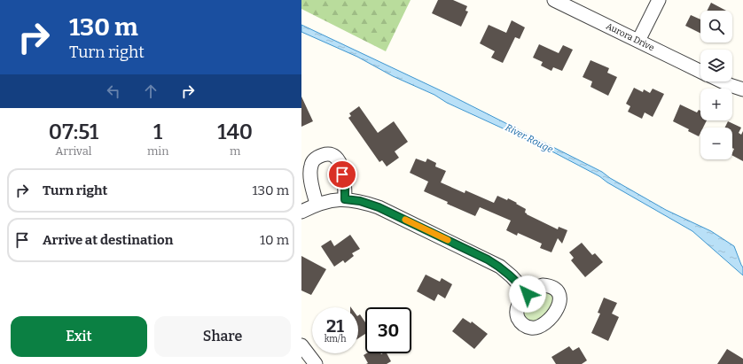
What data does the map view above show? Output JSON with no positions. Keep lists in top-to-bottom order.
{
  "streets": {
    "street": ["Aurora Drive"]
  },
  "water": ["River Rouge"],
  "page": {
    "turn": ["130 m", "Turn right"],
    "map_buttons": ["+", "−"],
    "eta": [
      "07:51",
      "Arrival",
      "1",
      "min",
      "140",
      "m"
    ],
    "list": [
      {
        "name": "Turn right",
        "value": "130 m"
      },
      {
        "name": "Arrive at destination",
        "value": "10 m"
      }
    ],
    "speed": "21 km/h",
    "limit": "30",
    "buttons": ["Exit", "Share"]
  }
}
